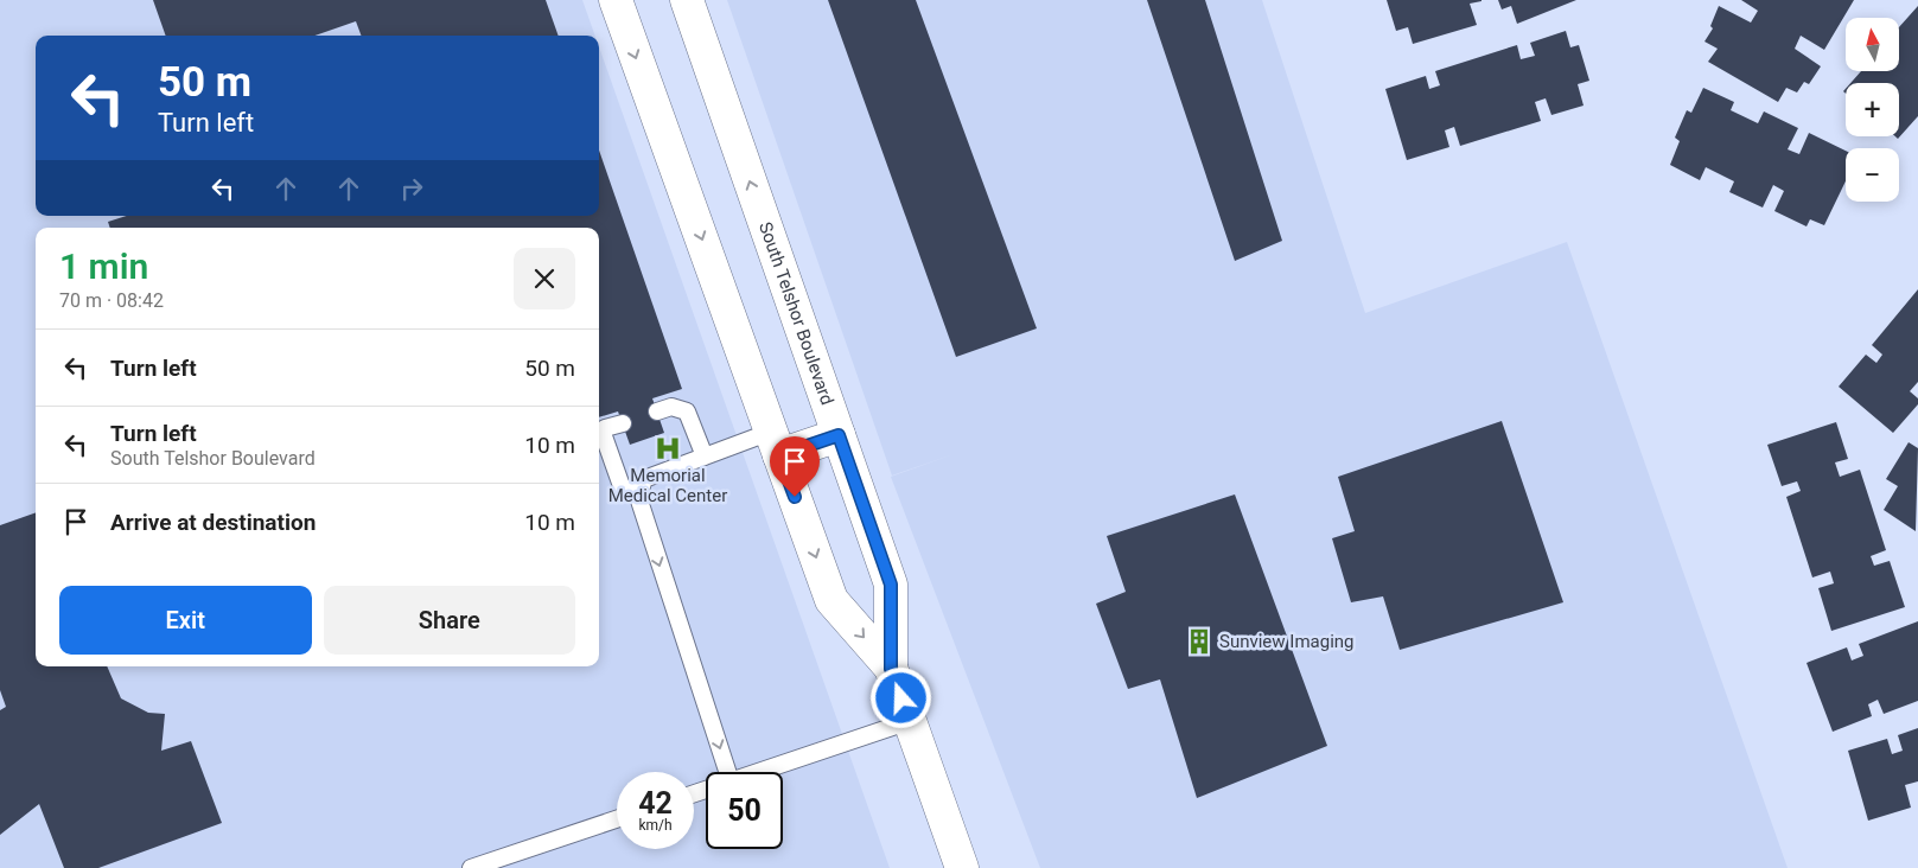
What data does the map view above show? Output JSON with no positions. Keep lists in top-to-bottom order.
{
  "streets": {
    "main road": ["South Telshor Boulevard"]
  },
  "places": {
    "hospital": ["Memorial Medical Center"],
    "building": ["Sunview Imaging"]
  },
  "north": "top",
  "page": {
    "map_buttons": ["+", "−"],
    "turn": ["50 m", "Turn left"],
    "heading": ["1 min", "70 m · 08:42"],
    "list": [
      {
        "name": "Turn left",
        "value": "50 m"
      },
      {
        "name": "Turn left",
        "note": "South Telshor Boulevard",
        "value": "10 m"
      },
      {
        "name": "Arrive at destination",
        "value": "10 m"
      }
    ],
    "buttons": ["Exit", "Share"],
    "speed": "42 km/h",
    "limit": "50"
  }
}
